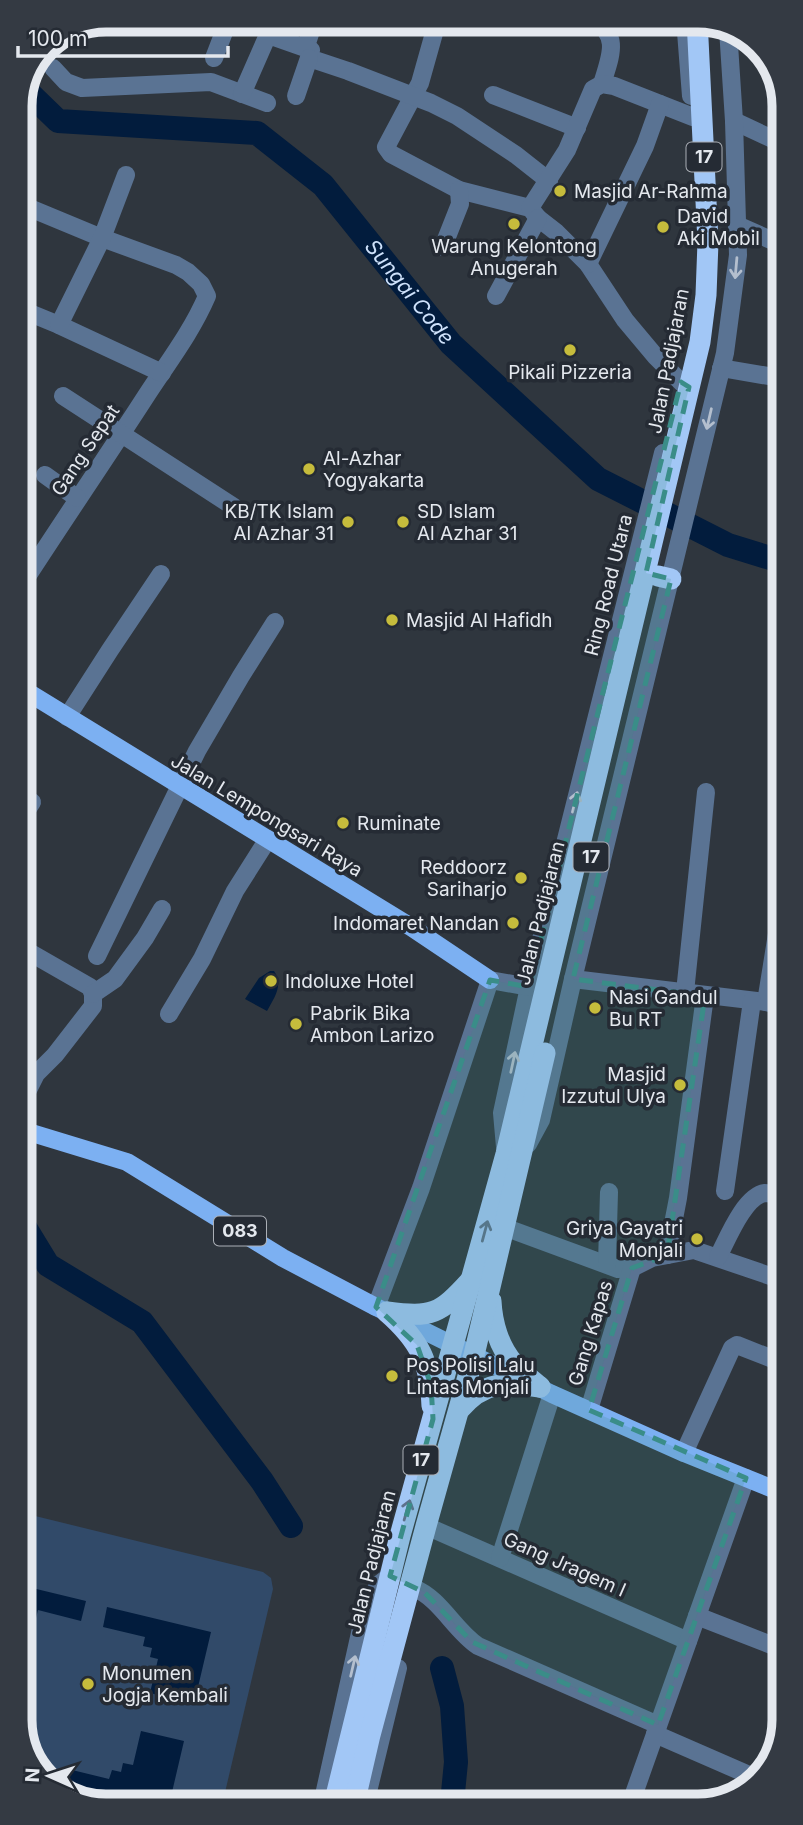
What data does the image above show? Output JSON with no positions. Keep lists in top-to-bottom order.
{
  "streets": {
    "highway": ["17", "Jalan Padjajaran"],
    "main road": ["Jalan Lempongsari Raya", "083"],
    "street": [
      "Gang Sepat",
      "Ring Road Utara",
      "Gang Kapas",
      "Gang Jragem I"
    ]
  },
  "crossings": [
    ["Jalan Padjajaran", "Ring Road Utara"],
    ["Jalan Padjajaran", "083"],
    ["Jalan Padjajaran", "Gang Jragem I"]
  ],
  "water": ["Sungai Code"],
  "places": [
    "Masjid Ar-Rahma",
    "Warung Kelontong Anugerah",
    "David Aki Mobil",
    "Pikali Pizzeria",
    "Al-Azhar Yogyakarta",
    "KB/TK Islam Al Azhar 31",
    "SD Islam Al Azhar 31",
    "Masjid Al Hafidh",
    "Ruminate",
    "Reddoorz Sariharjo",
    "Indomaret Nandan",
    "Indoluxe Hotel",
    "Nasi Gandul Bu RT",
    "Pabrik Bika Ambon Larizo",
    "Masjid Izzutul Ulya",
    "Griya Gayatri Monjali",
    "Pos Polisi Lalu Lintas Monjali",
    "Monumen Jogja Kembali"
  ],
  "scale_bar": "100 m",
  "north": "left"
}
